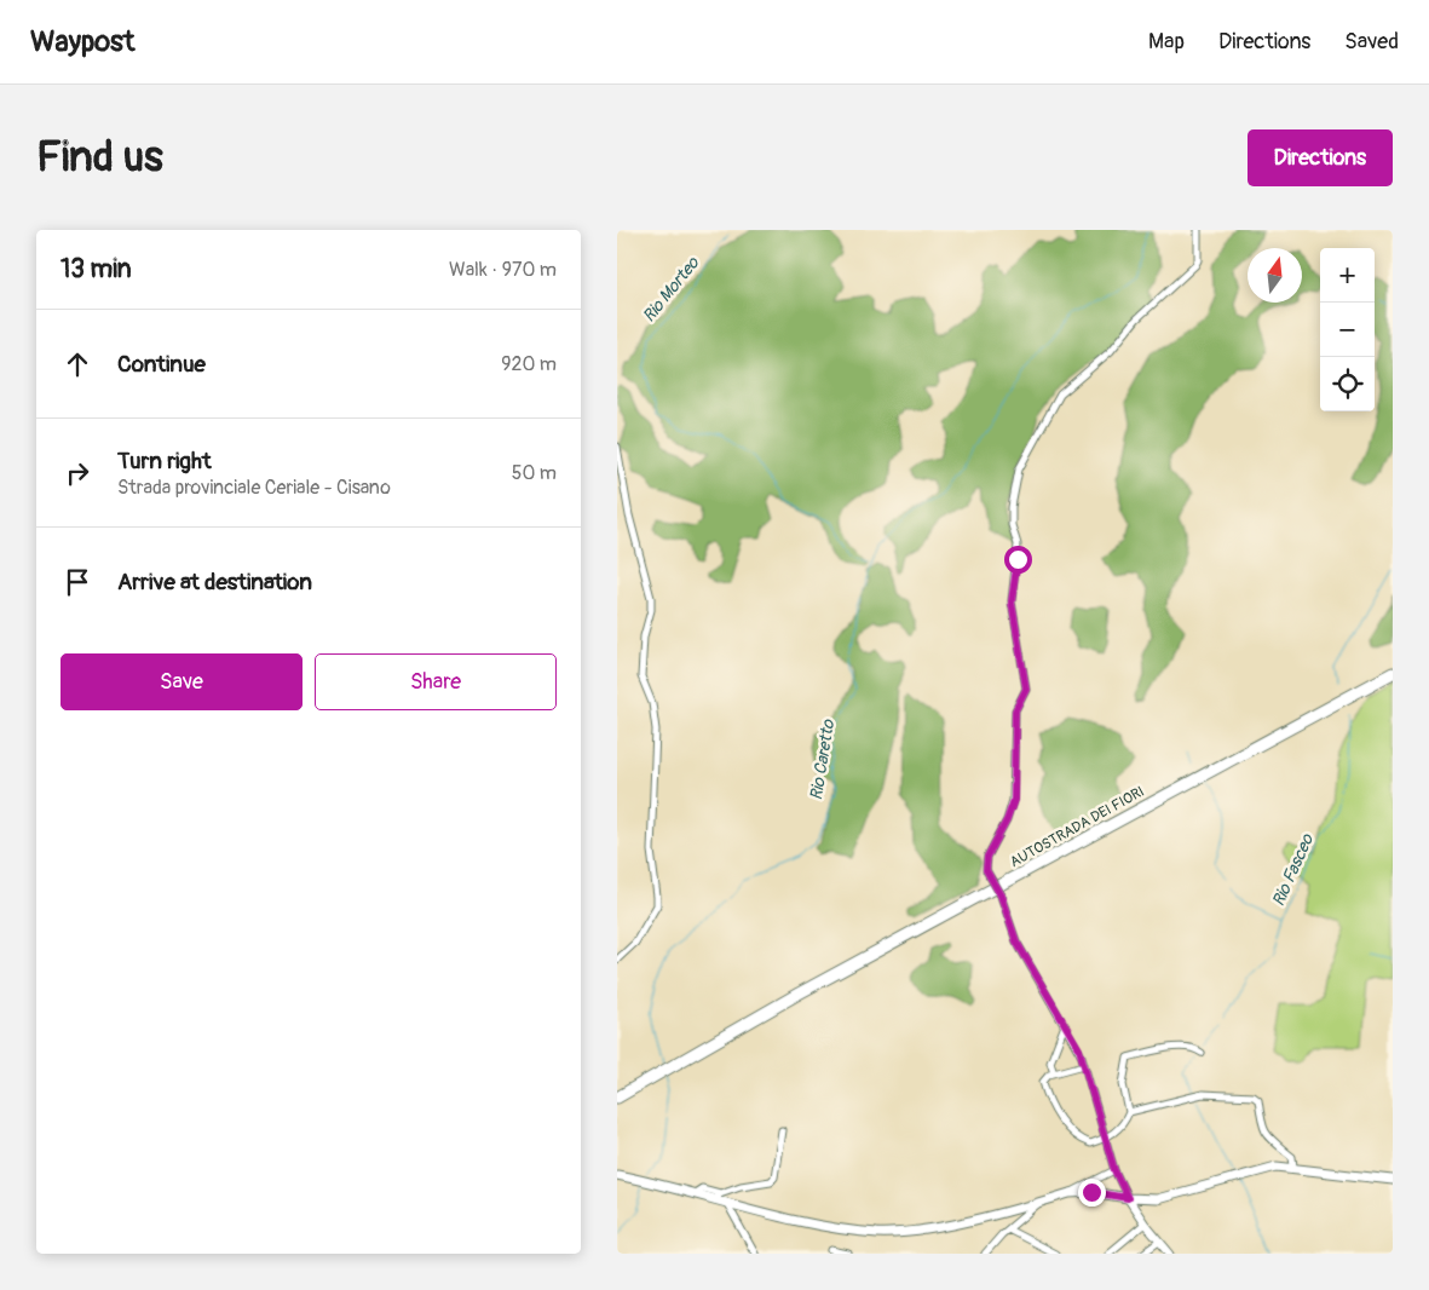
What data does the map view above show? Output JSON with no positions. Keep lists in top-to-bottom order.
{
  "streets": {
    "highway": ["AUTOSTRADA DEI FIORI"]
  },
  "water": ["Rio Morteo", "Rio Caretto", "Rio Fasceo"],
  "north": "top",
  "page": {
    "header": "Waypost",
    "nav": ["Map", "Directions", "Saved"],
    "buttons": [
      "Directions",
      ["Save", "Share"]
    ],
    "title": "Find us",
    "heading": ["13 min", "Walk · 970 m"],
    "map_buttons": ["+", "−"],
    "list": [
      ["Continue", "920 m"],
      ["Turn right", "Strada provinciale Ceriale - Cisano", "50 m"],
      "Arrive at destination"
    ]
  }
}
